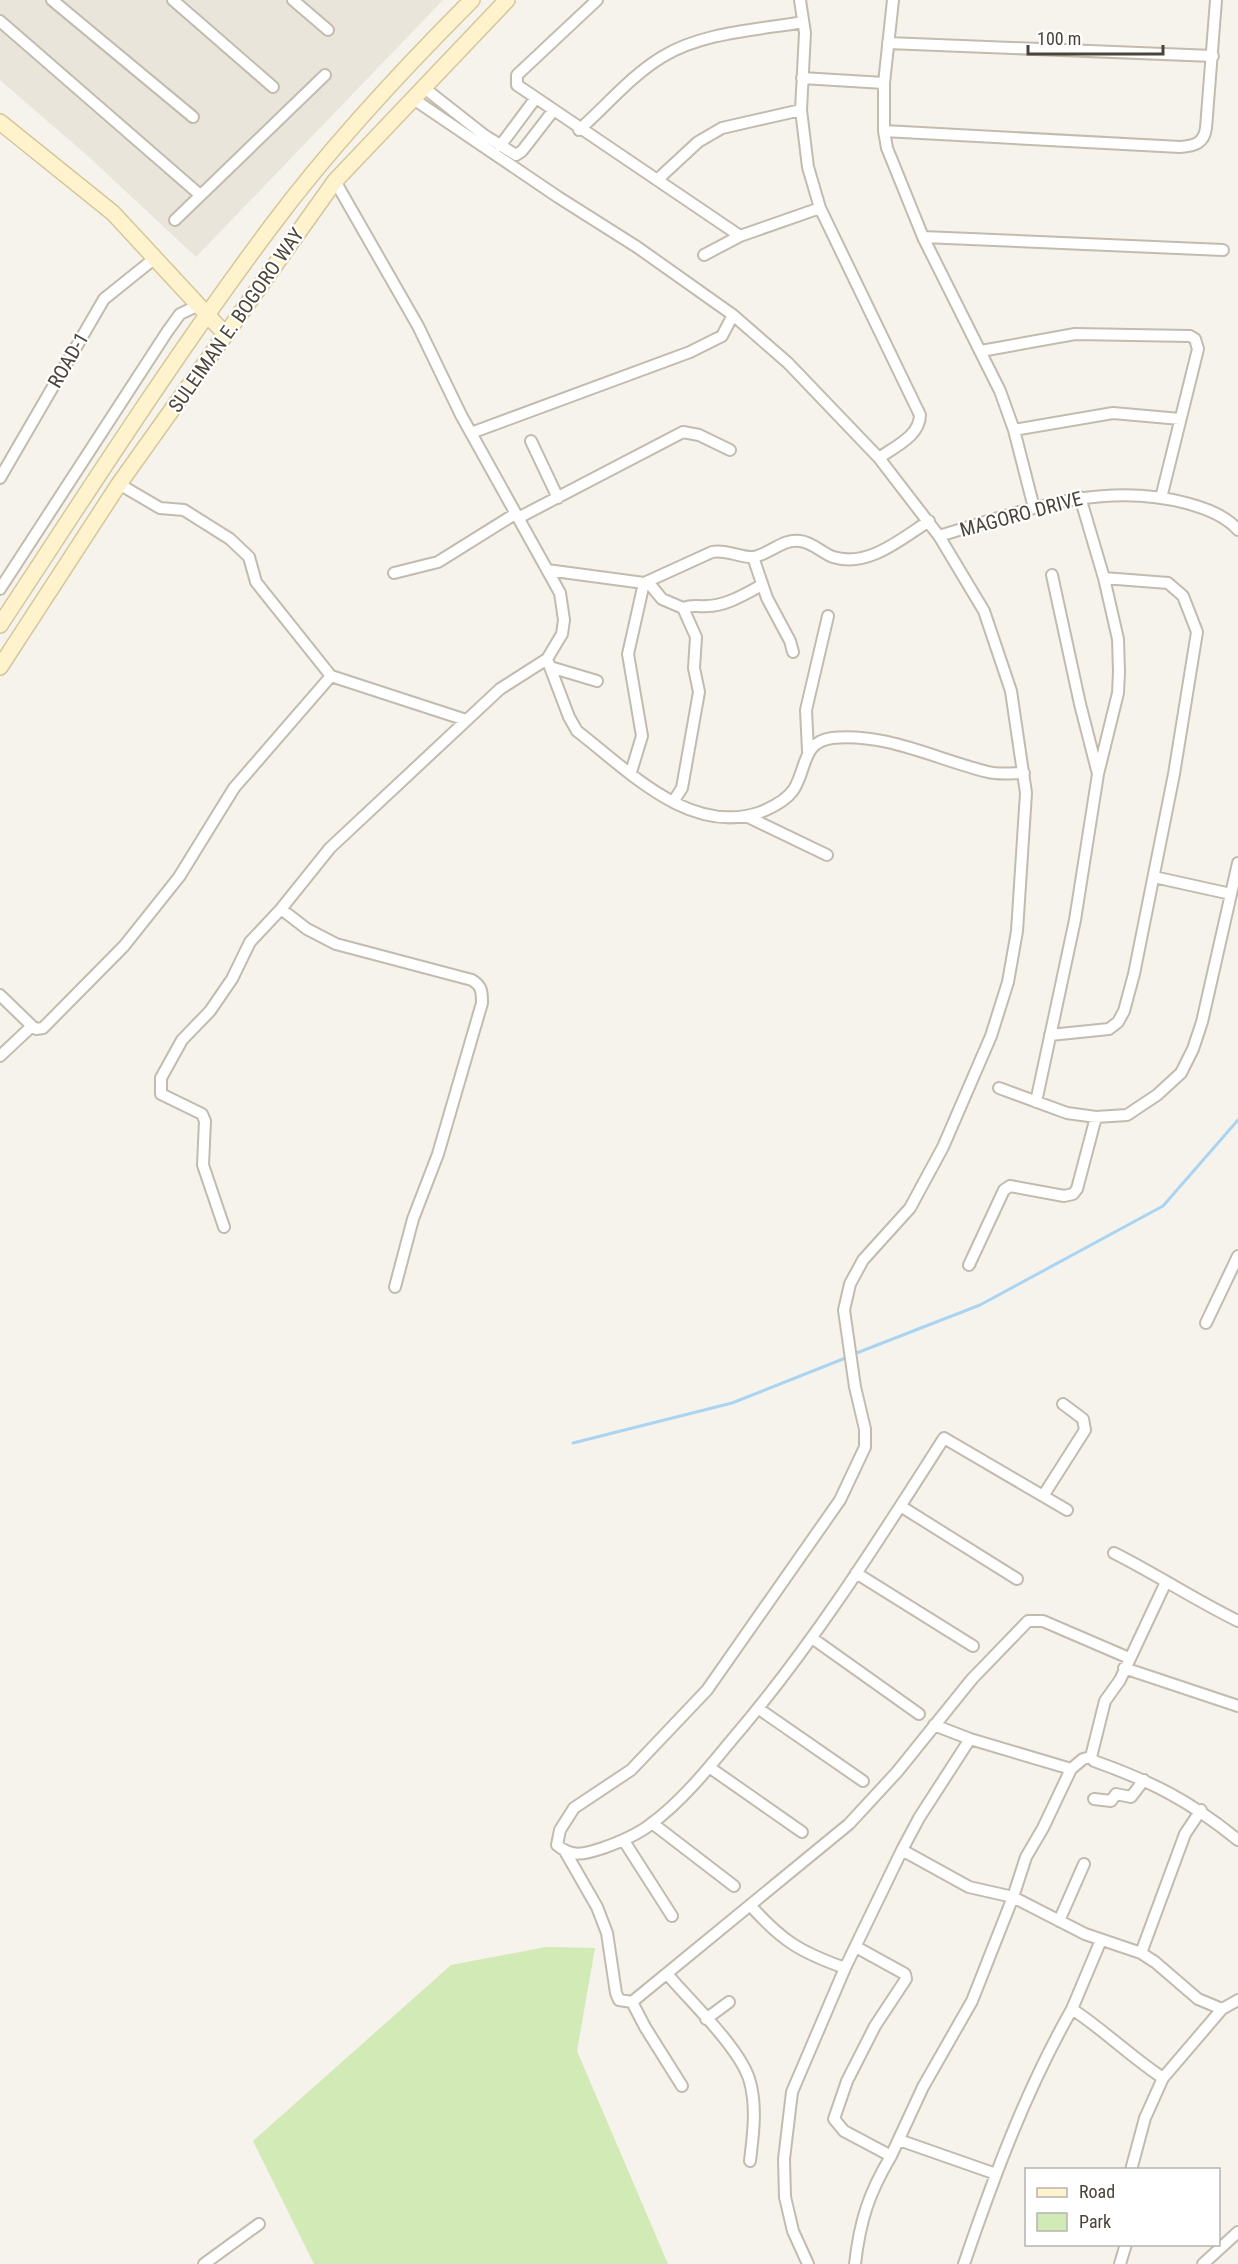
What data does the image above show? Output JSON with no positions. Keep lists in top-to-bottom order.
{
  "streets": {
    "street": ["SULEIMAN E. BOGORO WAY", "ROAD-1", "MAGORO DRIVE"]
  },
  "legend": ["Road", "Park"],
  "scale_bar": "100 m"
}
